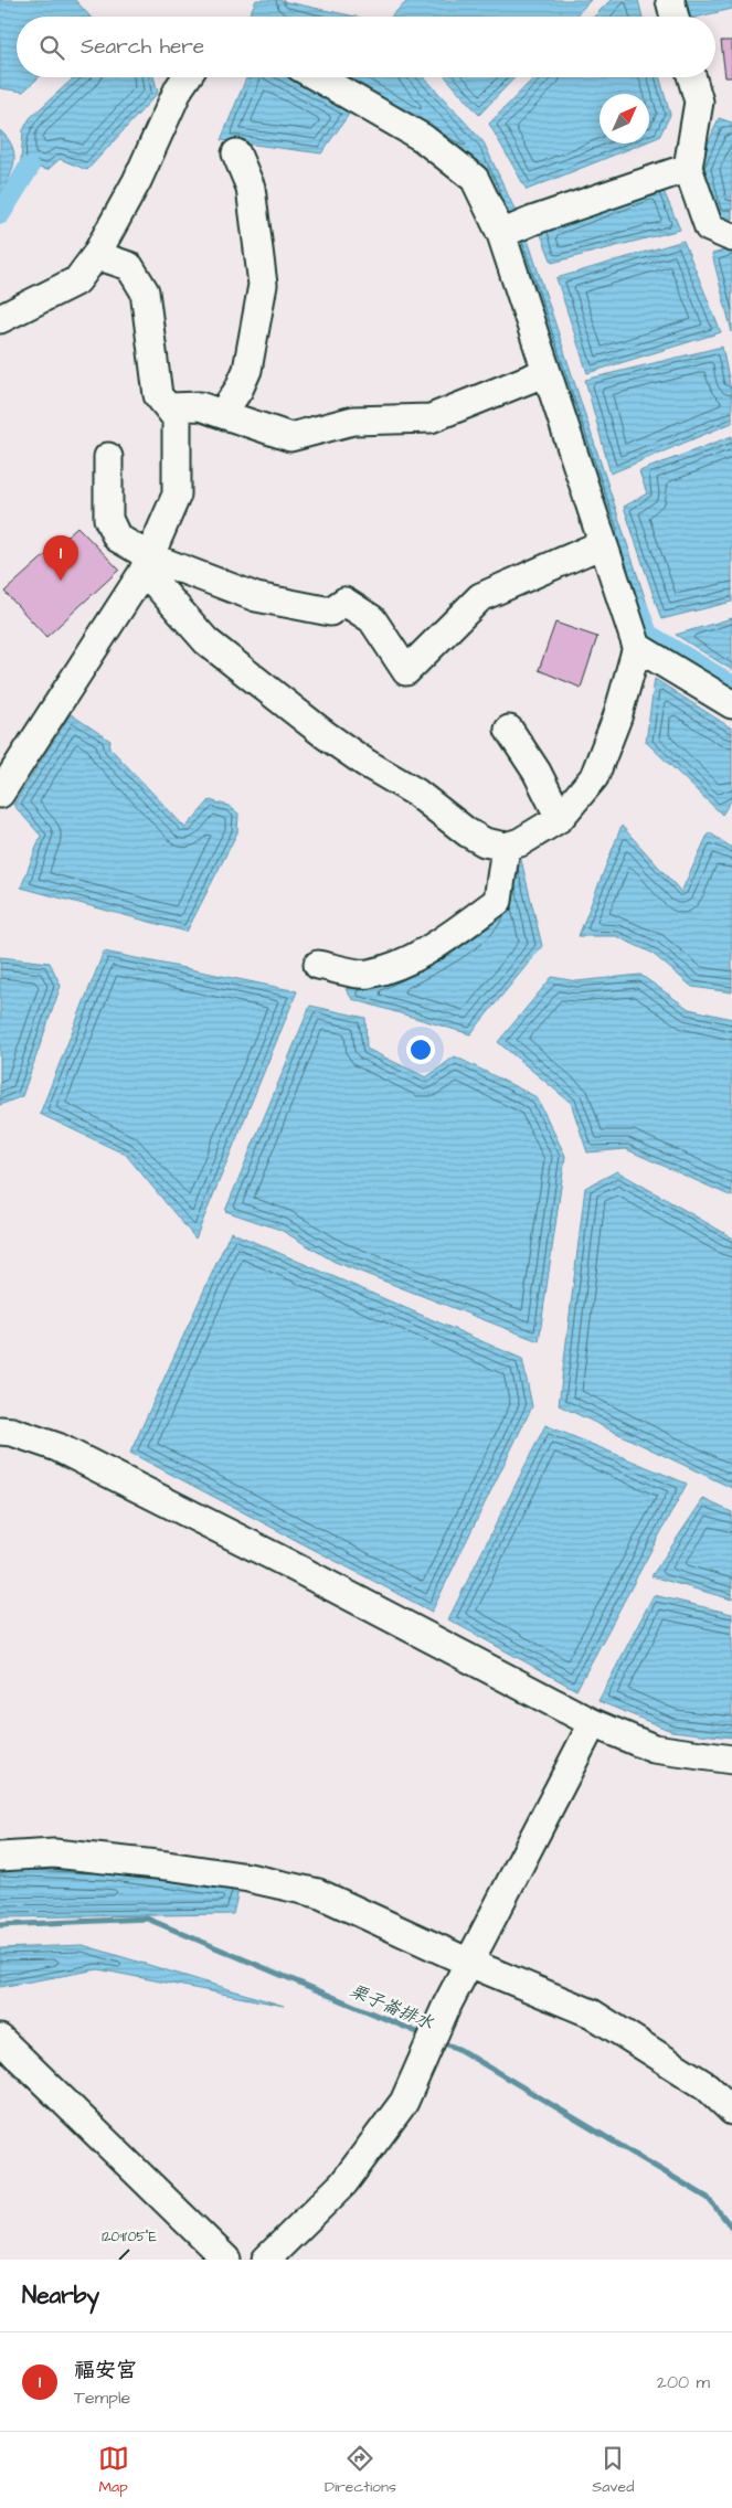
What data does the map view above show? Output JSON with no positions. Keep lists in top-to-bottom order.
{
  "water": ["栗子崙排水"],
  "north": "top right",
  "page": {
    "search": "Search here",
    "pins": "1",
    "heading": "Nearby",
    "list": [
      {
        "mark": "1",
        "name": "福安宮",
        "note": "Temple",
        "value": "200 m"
      }
    ],
    "nav": ["Map", "Directions", "Saved"]
  },
  "coordinates": ["120°11'05\"E"]
}
